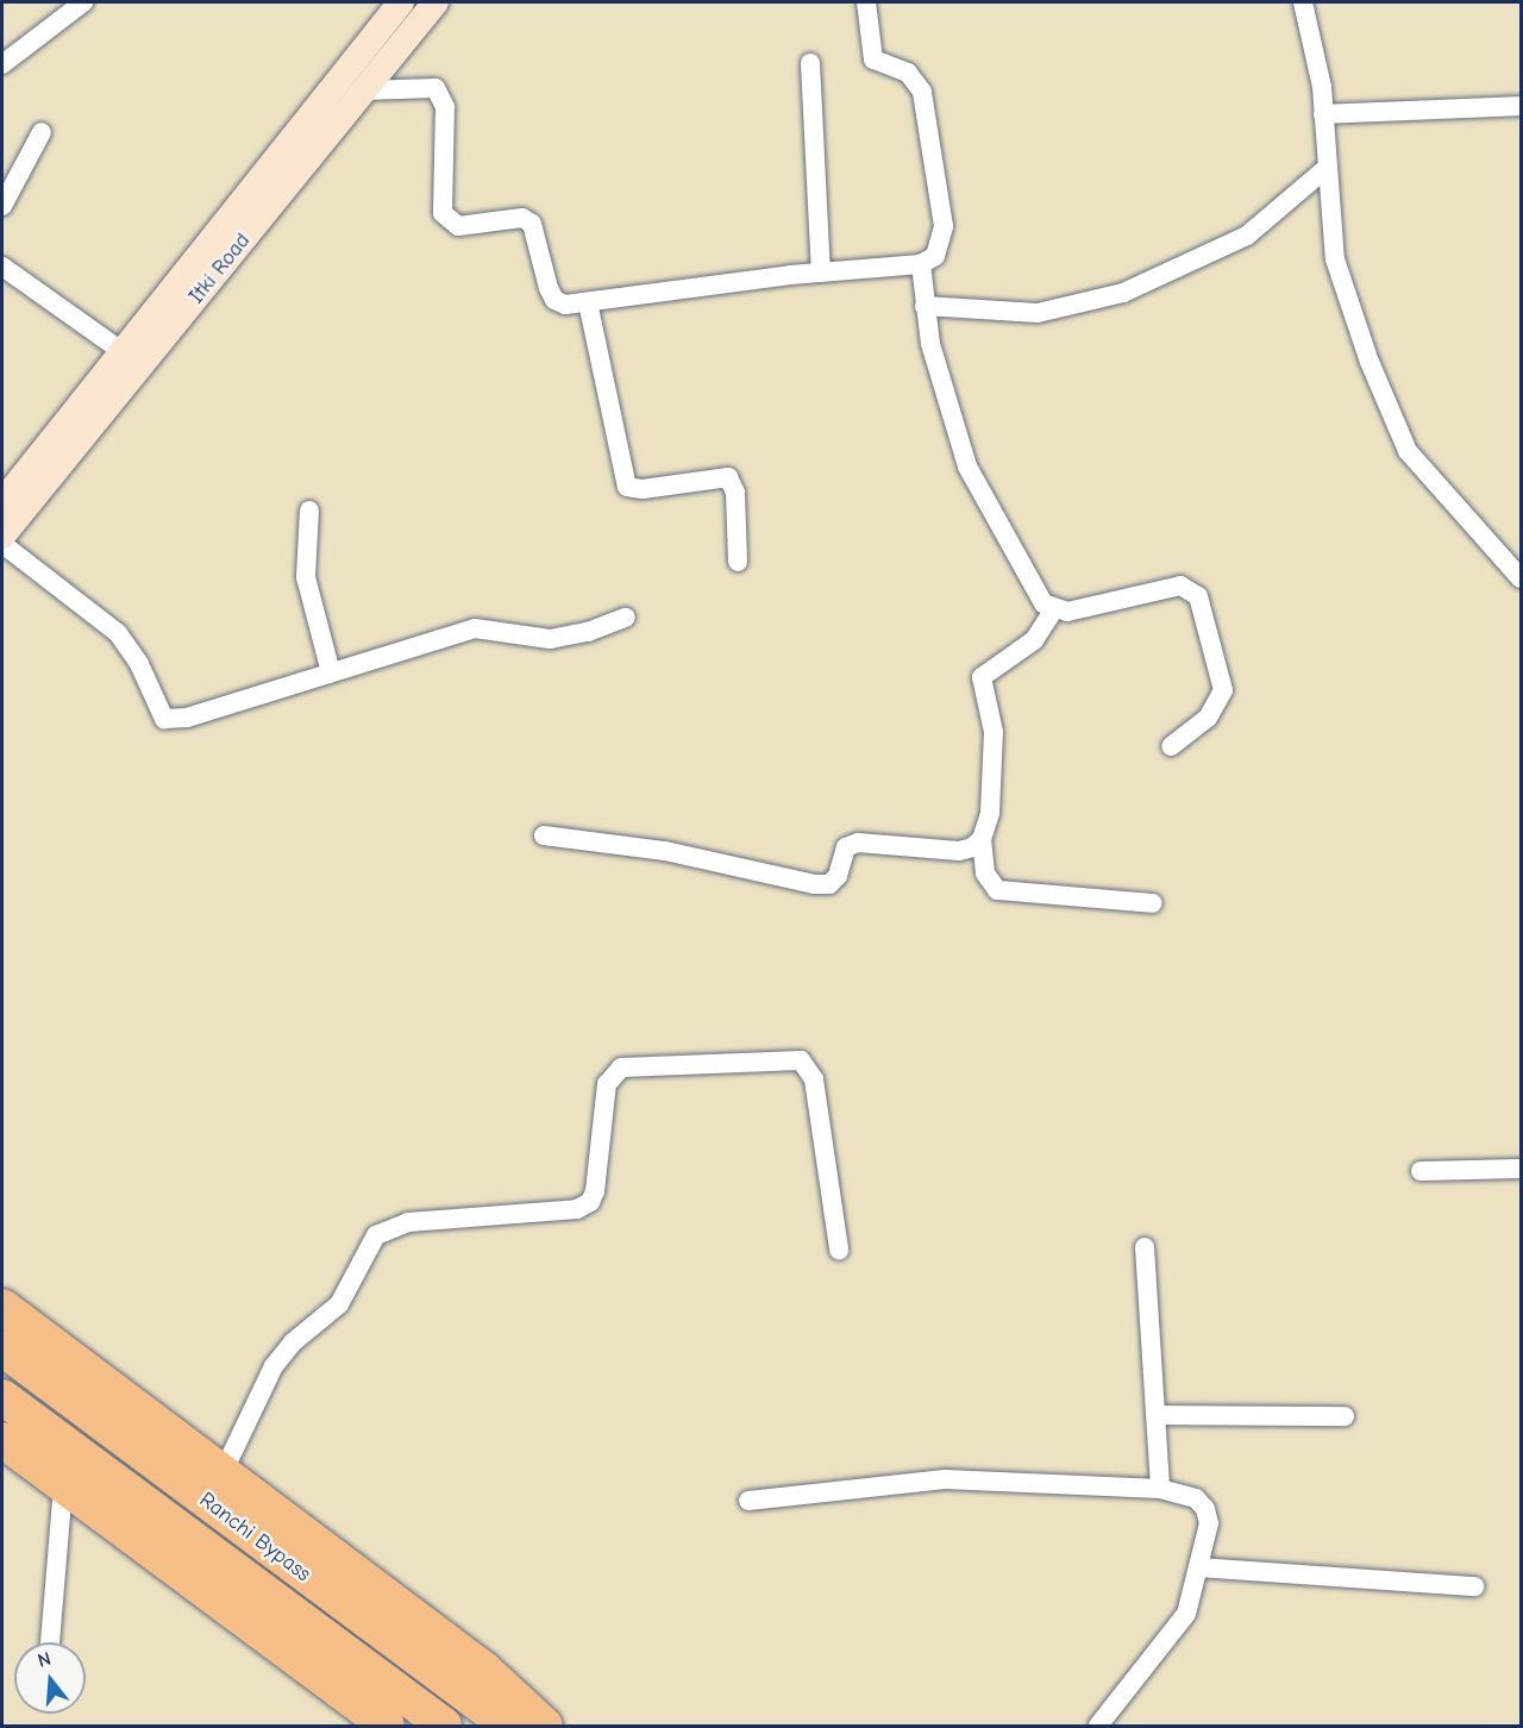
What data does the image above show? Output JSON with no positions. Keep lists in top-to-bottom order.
{
  "streets": {
    "highway": ["Ranchi Bypass"],
    "main road": ["Itki Road"]
  },
  "north": "top"
}
